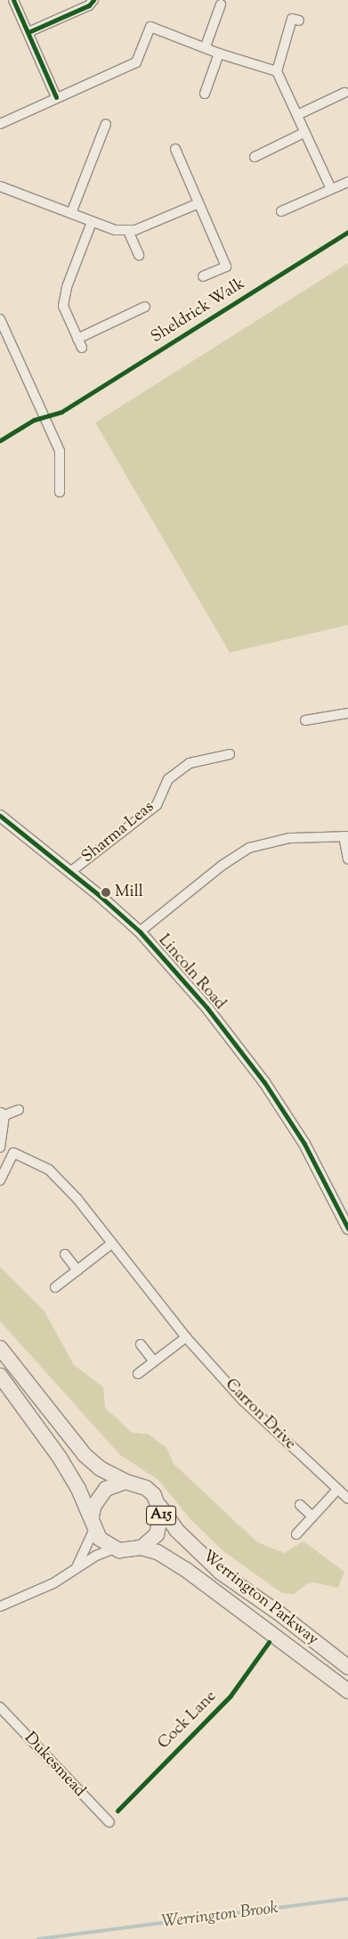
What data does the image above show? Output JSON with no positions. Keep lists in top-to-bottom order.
{
  "streets": {
    "highway": ["A15", "Werrington Parkway"],
    "street": [
      "Sharma Leas",
      "Lincoln Road",
      "Carron Drive",
      "Dukesmead"
    ],
    "cycle path": ["Sheldrick Walk", "Cock Lane"]
  },
  "crossings": [
    ["Sharma Leas", "Lincoln Road"],
    ["A15", "Werrington Parkway"]
  ],
  "water": ["Werrington Brook"],
  "places": ["Mill"]
}
